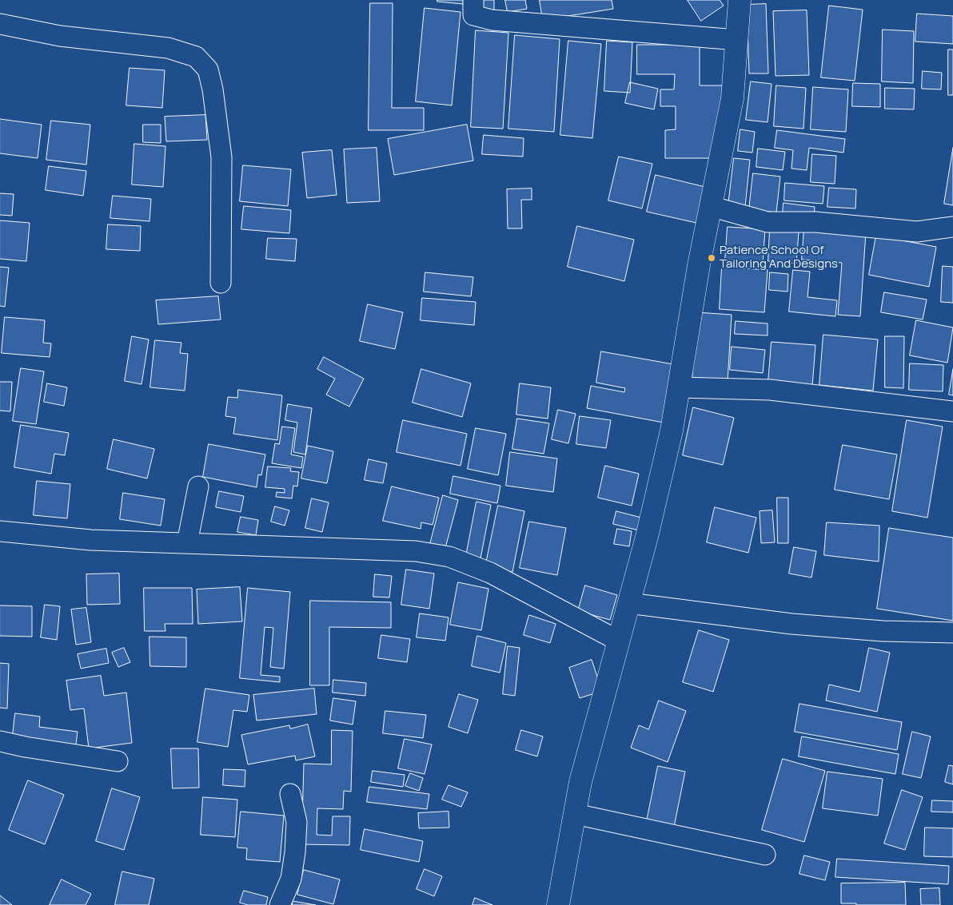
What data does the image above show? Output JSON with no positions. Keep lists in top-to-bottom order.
{
  "places": ["Patience School Of Tailoring And Designs"]
}
